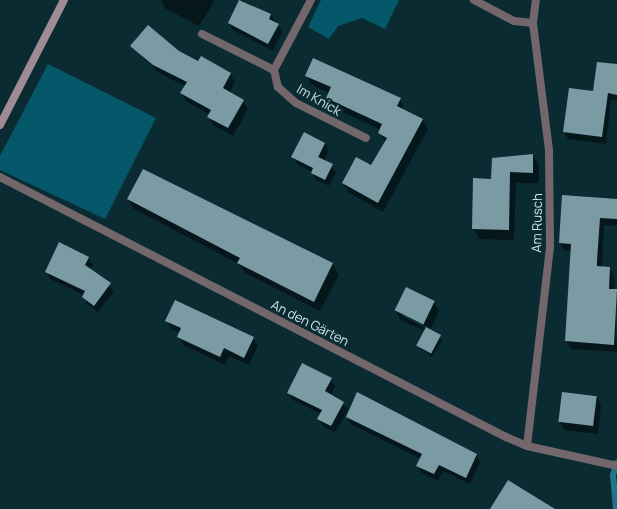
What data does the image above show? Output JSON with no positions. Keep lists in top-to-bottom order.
{
  "streets": {
    "street": ["Im Knick", "Am Rusch", "An den Gärten"]
  },
  "crossings": [
    ["Am Rusch", "An den Gärten"]
  ]
}
